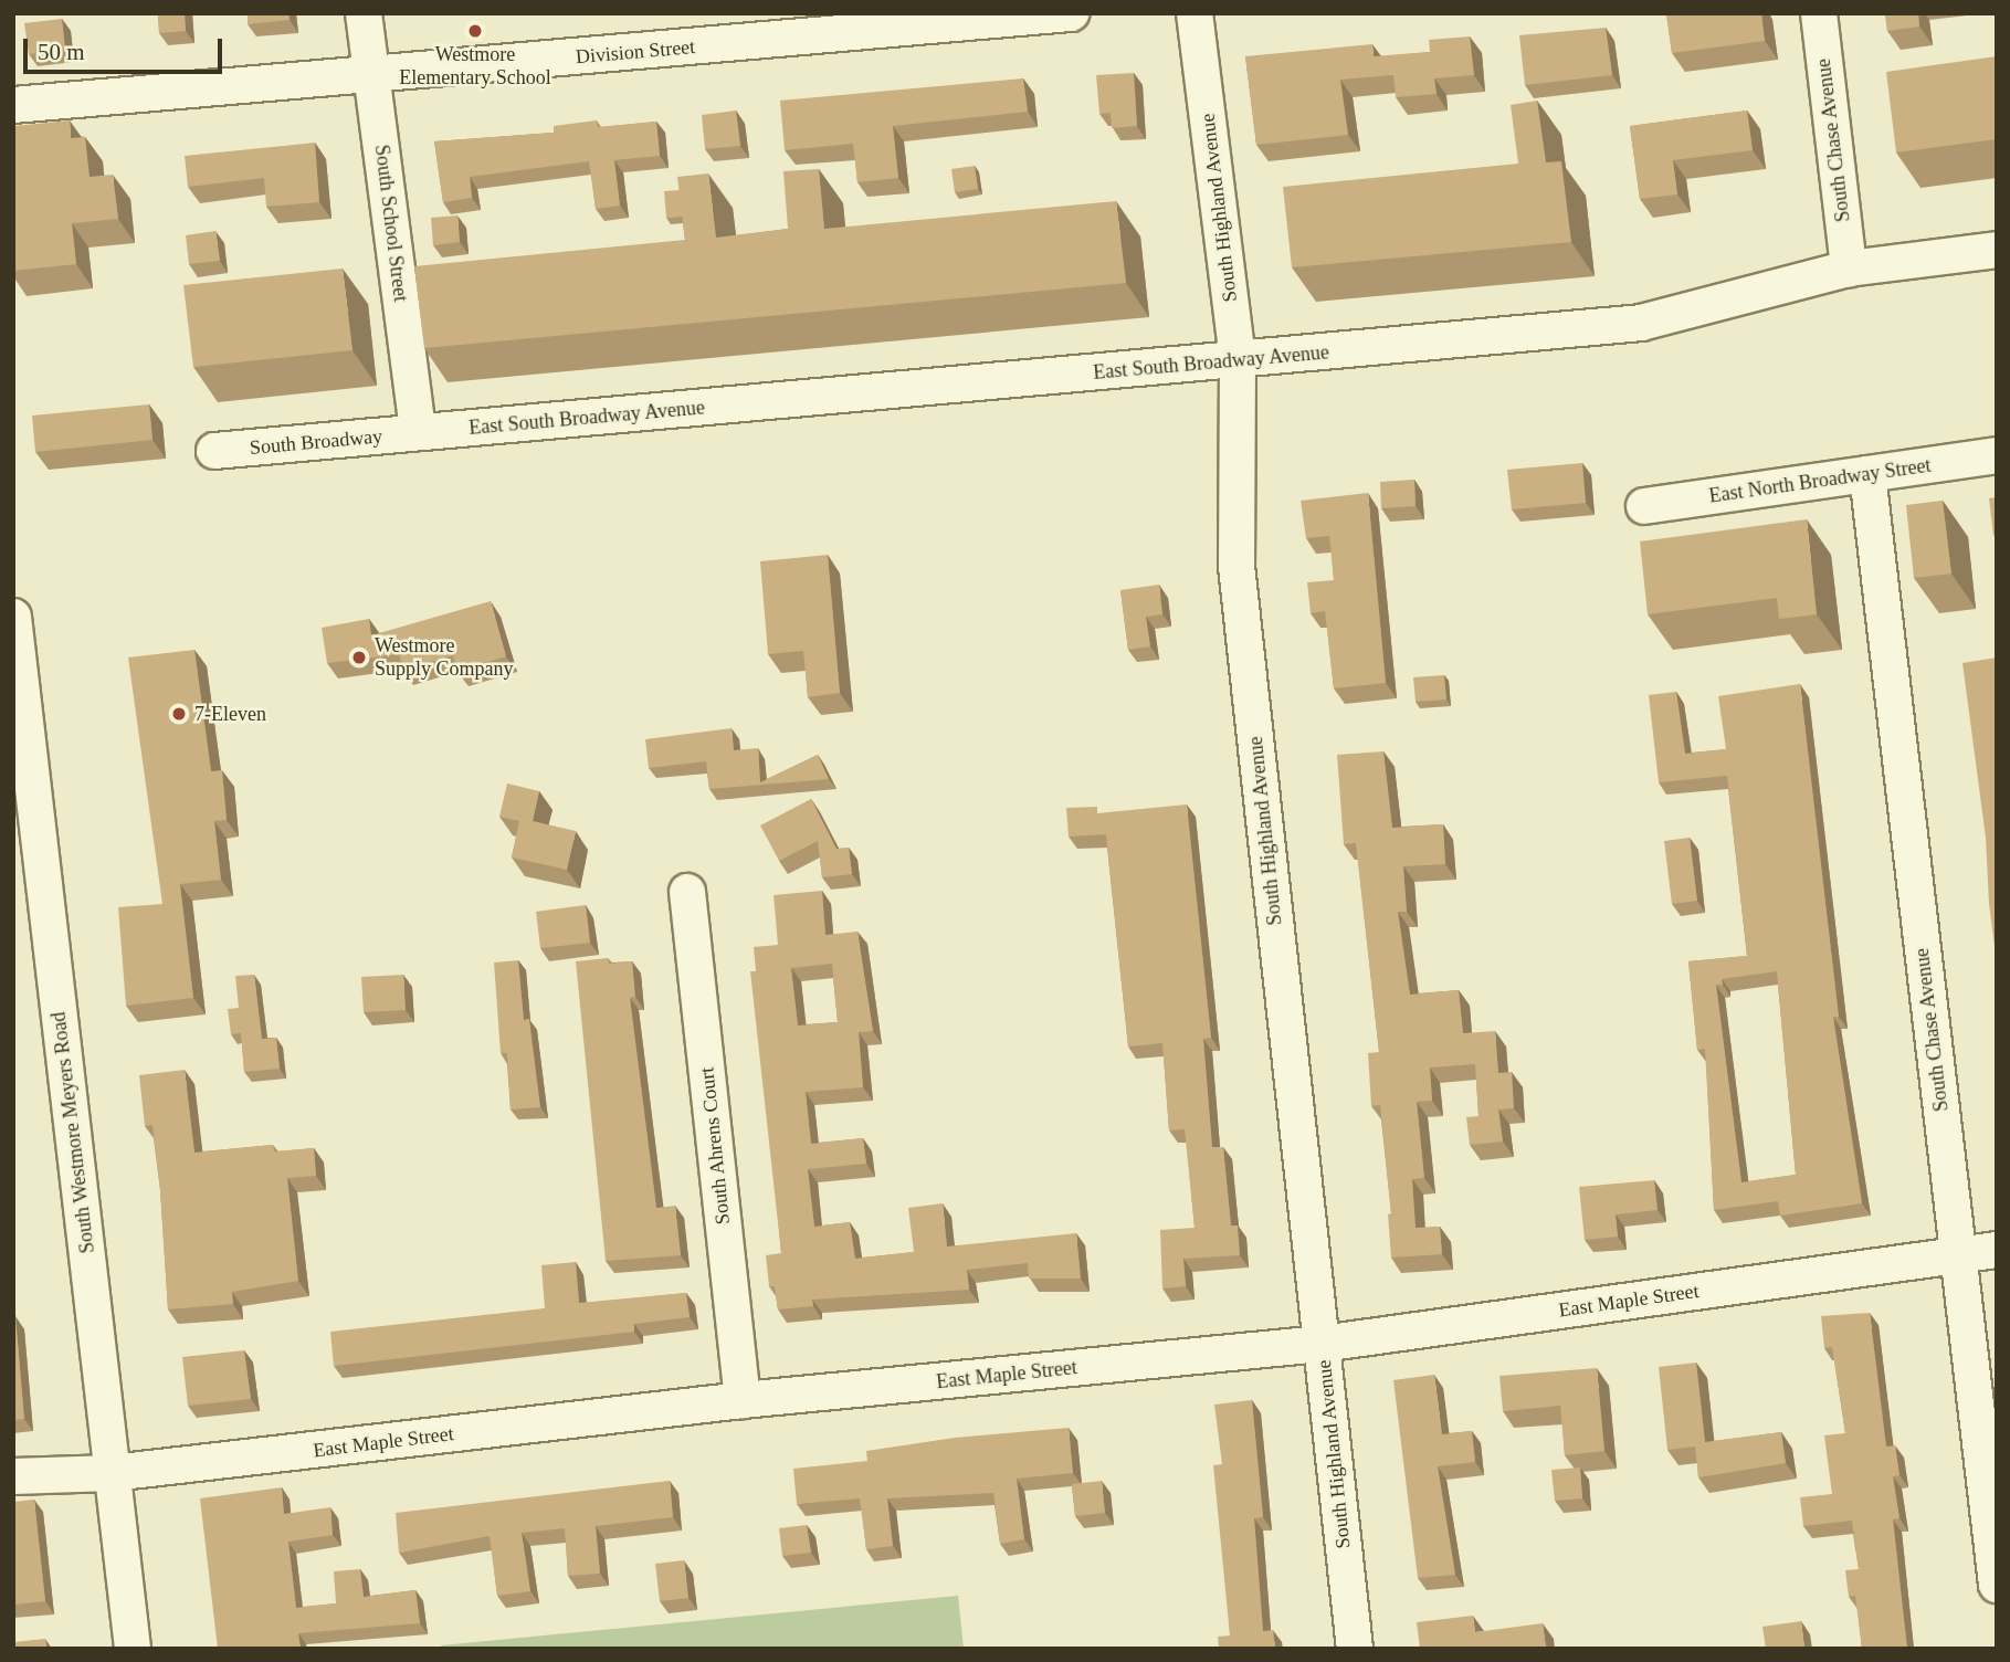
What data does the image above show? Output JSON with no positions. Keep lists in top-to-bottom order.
{
  "streets": {
    "street": [
      "Division Street",
      "South Chase Avenue",
      "South Highland Avenue",
      "South School Street",
      "East South Broadway Avenue",
      "South Broadway",
      "East North Broadway Street",
      "South Westmore Meyers Road",
      "South Ahrens Court",
      "East Maple Street"
    ]
  },
  "crossings": [
    ["Division Street", "South School Street"],
    ["South Chase Avenue", "East South Broadway Avenue"],
    ["South Chase Avenue", "East North Broadway Street"],
    ["South Chase Avenue", "East Maple Street"],
    ["South Highland Avenue", "East South Broadway Avenue"],
    ["South Highland Avenue", "East Maple Street"],
    ["South School Street", "East South Broadway Avenue"],
    ["South School Street", "South Broadway"],
    ["East South Broadway Avenue", "South Broadway"],
    ["South Westmore Meyers Road", "East Maple Street"],
    ["South Ahrens Court", "East Maple Street"]
  ],
  "places": ["Westmore Elementary School", "Westmore Supply Company", "7-Eleven"],
  "scale_bar": "50 m"
}
